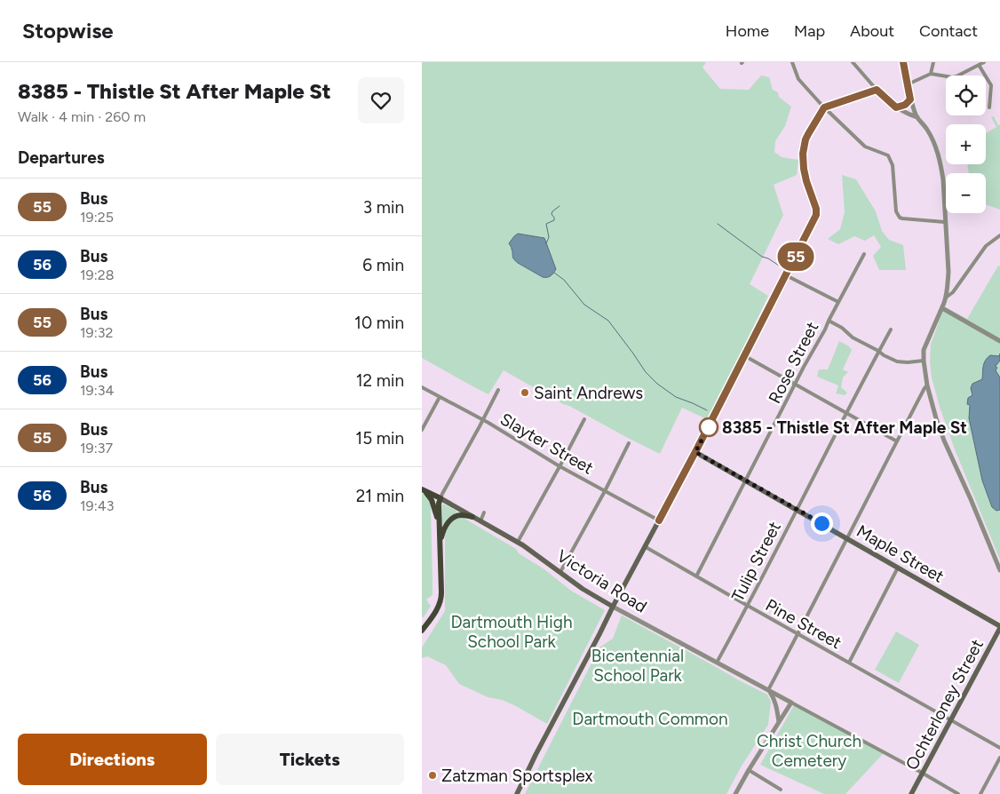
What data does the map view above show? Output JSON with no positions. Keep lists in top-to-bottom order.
{
  "streets": {
    "main road": ["Maple Street", "Victoria Road", "Ochterloney Street"],
    "street": [
      "Rose Street",
      "Slayter Street",
      "Tulip Street",
      "Pine Street"
    ]
  },
  "crossings": [
    ["Rose Street", "Maple Street"],
    ["Rose Street", "Pine Street"],
    ["Maple Street", "Tulip Street"],
    ["Maple Street", "Ochterloney Street"],
    ["Tulip Street", "Victoria Road"],
    ["Tulip Street", "Pine Street"],
    ["Victoria Road", "Ochterloney Street"],
    ["Pine Street", "Ochterloney Street"]
  ],
  "parks": [
    "Dartmouth High School Park",
    "Bicentennial School Park",
    "Dartmouth Common",
    "Christ Church Cemetery"
  ],
  "places": ["Saint Andrews", "8385 - Thistle St After Maple St", "Zatzman Sportsplex"],
  "lines": ["bus line 55"],
  "page": {
    "header": "Stopwise",
    "nav": [
      "Home",
      "Map",
      "About",
      "Contact"
    ],
    "heading": [
      ["8385 - Thistle St After Maple St", "Walk · 4 min · 260 m"],
      "Departures"
    ],
    "on_map": "55",
    "map_buttons": ["+", "−"],
    "list": [
      {
        "mark": "55",
        "name": "Bus",
        "note": "19:25",
        "value": "3 min"
      },
      {
        "mark": "56",
        "name": "Bus",
        "note": "19:28",
        "value": "6 min"
      },
      {
        "mark": "55",
        "name": "Bus",
        "note": "19:32",
        "value": "10 min"
      },
      {
        "mark": "56",
        "name": "Bus",
        "note": "19:34",
        "value": "12 min"
      },
      {
        "mark": "55",
        "name": "Bus",
        "note": "19:37",
        "value": "15 min"
      },
      {
        "mark": "56",
        "name": "Bus",
        "note": "19:43",
        "value": "21 min"
      }
    ],
    "buttons": ["Directions", "Tickets"]
  }
}
